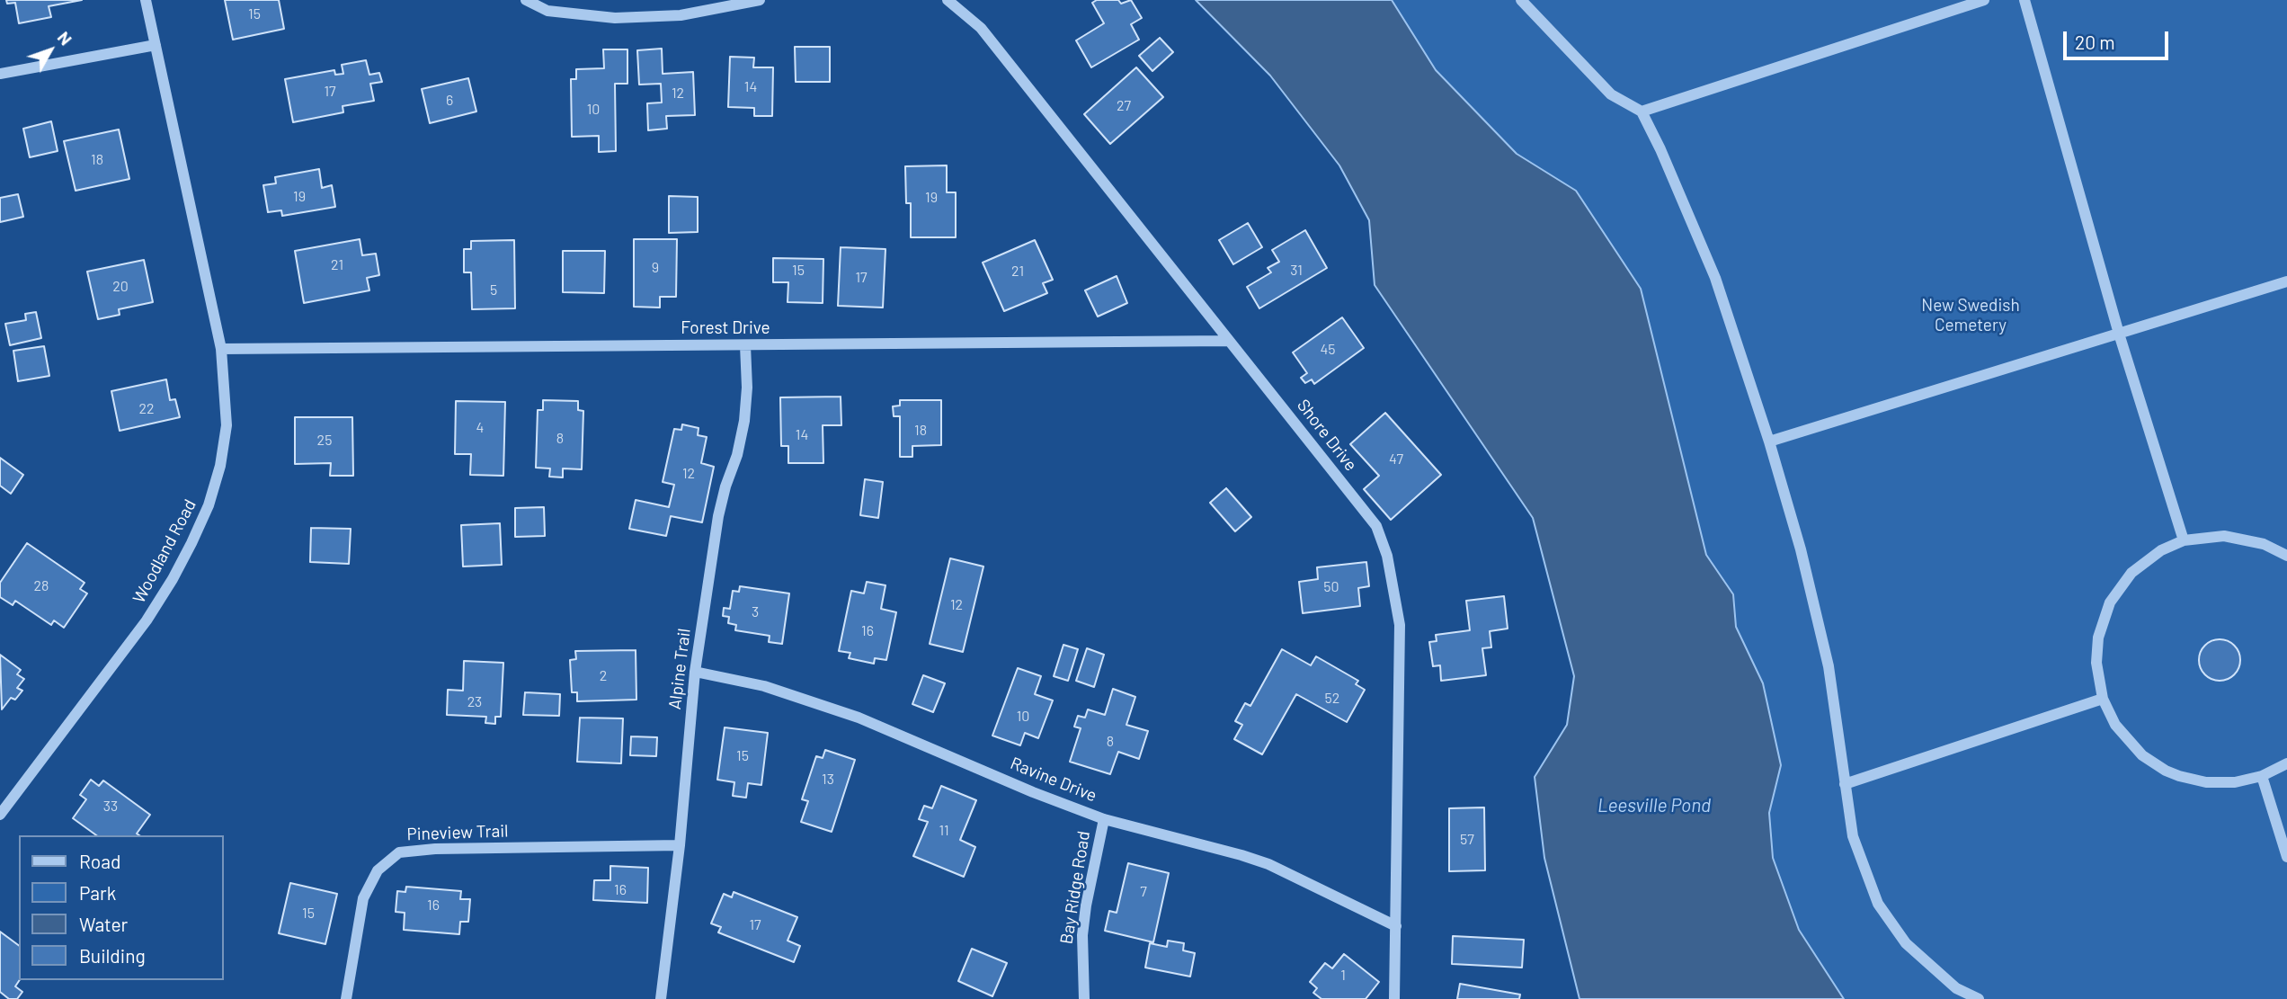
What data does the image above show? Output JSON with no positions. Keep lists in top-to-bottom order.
{
  "streets": {
    "street": [
      "Forest Drive",
      "Shore Drive",
      "Woodland Road",
      "Alpine Trail",
      "Ravine Drive",
      "Pineview Trail",
      "Bay Ridge Road"
    ]
  },
  "crossings": [
    ["Forest Drive", "Shore Drive"],
    ["Forest Drive", "Woodland Road"],
    ["Forest Drive", "Alpine Trail"],
    ["Shore Drive", "Ravine Drive"],
    ["Alpine Trail", "Ravine Drive"],
    ["Alpine Trail", "Pineview Trail"],
    ["Ravine Drive", "Bay Ridge Road"]
  ],
  "water": ["Leesville Pond"],
  "parks": ["New Swedish Cemetery"],
  "house_numbers": [
    "15",
    "14",
    "17",
    "12",
    "6",
    "27",
    "10",
    "18",
    "19",
    "19",
    "21",
    "9",
    "15",
    "31",
    "21",
    "17",
    "20",
    "5",
    "45",
    "22",
    "4",
    "18",
    "14",
    "8",
    "25",
    "47",
    "12",
    "28",
    "50",
    "12",
    "3",
    "16",
    "2",
    "52",
    "23",
    "10",
    "8",
    "15",
    "13",
    "33",
    "11",
    "57",
    "16",
    "7",
    "16",
    "15",
    "17",
    "1"
  ],
  "legend": [
    "Road",
    "Park",
    "Water",
    "Building"
  ],
  "scale_bar": "20 m",
  "north": "top right"
}
